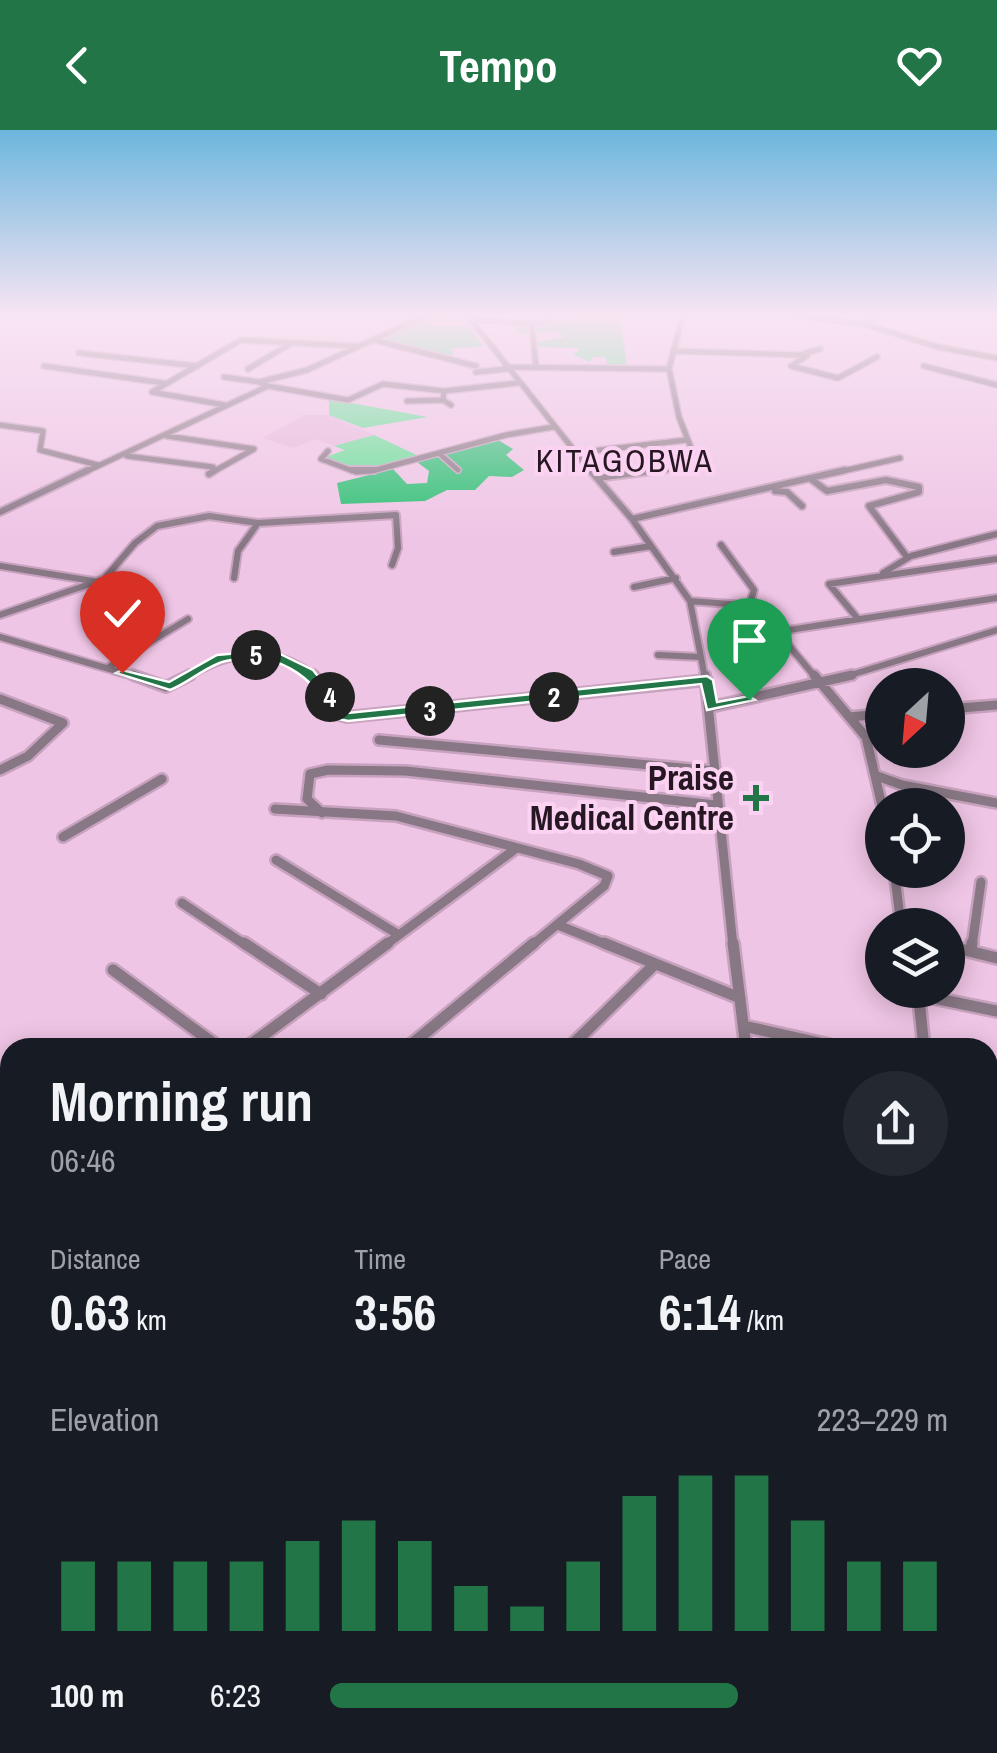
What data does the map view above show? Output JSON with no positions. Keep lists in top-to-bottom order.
{
  "districts": ["KITAGOBWA"],
  "places": {
    "health": ["Praise Medical Centre"]
  },
  "north": "bottom left",
  "page": {
    "header": "Tempo",
    "pins": [
      "5",
      "2",
      "4",
      "3"
    ],
    "heading": ["Morning run", "06:46"],
    "stats": [
      ["Distance", "0.63 km"],
      ["Time", "3:56"],
      ["Pace", "6:14 /km"]
    ],
    "chart": ["Elevation", "223–229 m"],
    "list": [
      {
        "name": "100 m",
        "note": "6:23"
      }
    ]
  }
}
